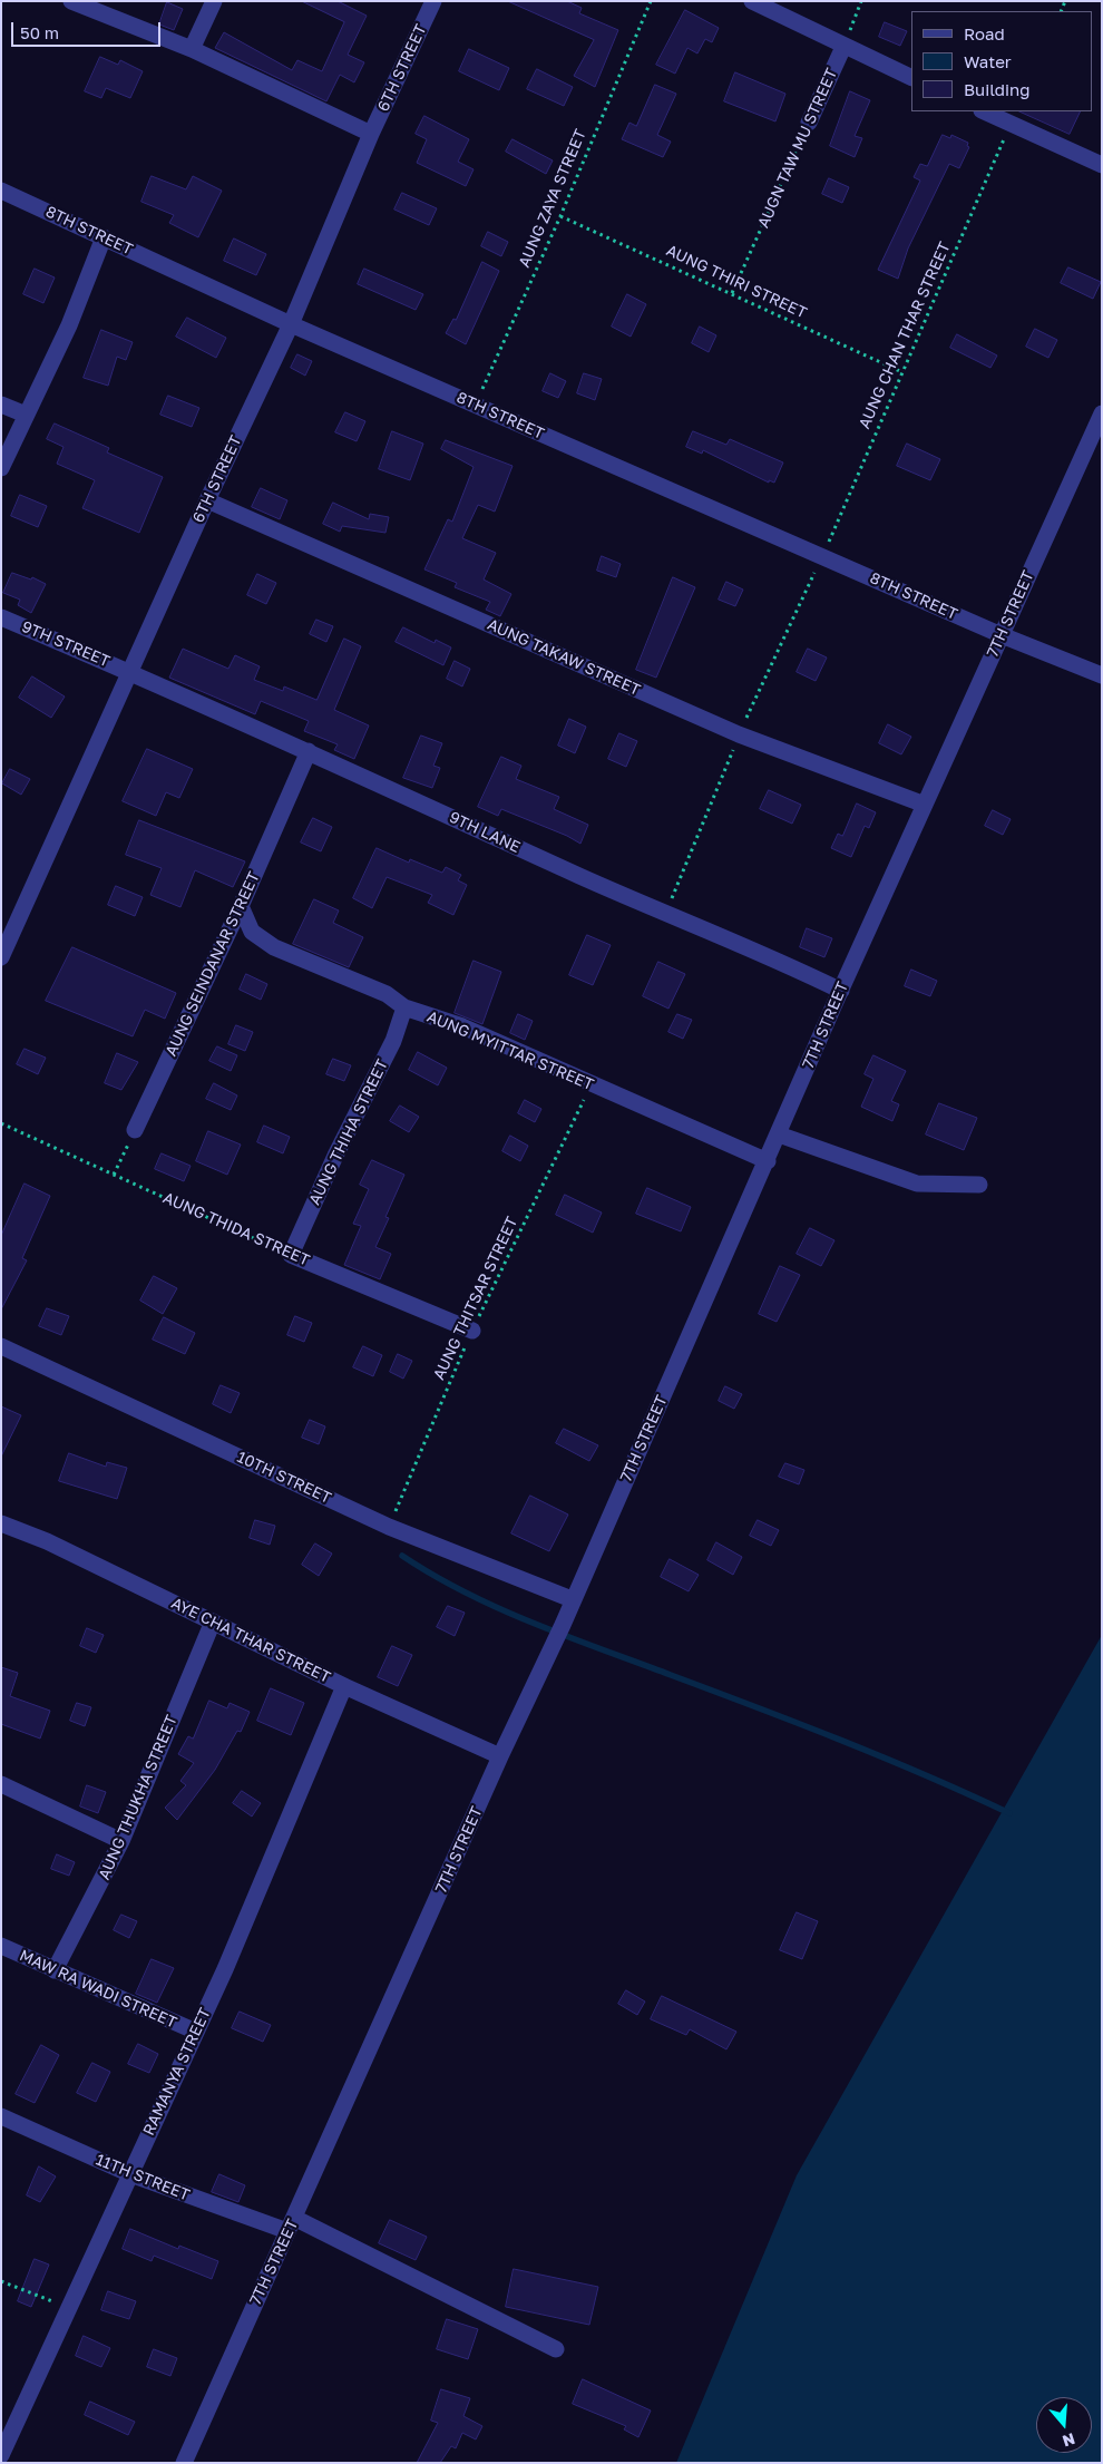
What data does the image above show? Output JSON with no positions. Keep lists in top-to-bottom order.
{
  "streets": {
    "street": [
      "6TH STREET",
      "AUGN TAW MU STREET",
      "8TH STREET",
      "7TH STREET",
      "9TH STREET",
      "AUNG TAKAW STREET",
      "9TH LANE",
      "AUNG SEINDANAR STREET",
      "AUNG MYITTAR STREET",
      "AUNG THIHA STREET",
      "AUNG THIDA STREET",
      "10TH STREET",
      "AYE CHA THAR STREET",
      "AUNG THUKHA STREET",
      "MAW RA WADI STREET",
      "RAMANYA STREET",
      "11TH STREET"
    ],
    "path": [
      "AUNG ZAYA STREET",
      "AUNG THIRI STREET",
      "AUNG CHAN THAR STREET",
      "AUNG THITSAR STREET"
    ]
  },
  "crossings": [
    ["6TH STREET", "8TH STREET"],
    ["6TH STREET", "9TH STREET"],
    ["6TH STREET", "AUNG TAKAW STREET"],
    ["6TH STREET", "9TH LANE"],
    ["AUGN TAW MU STREET", "AUNG THIRI STREET"],
    ["AUNG ZAYA STREET", "8TH STREET"],
    ["AUNG ZAYA STREET", "AUNG THIRI STREET"],
    ["8TH STREET", "AUNG CHAN THAR STREET"],
    ["8TH STREET", "7TH STREET"],
    ["AUNG THIRI STREET", "AUNG CHAN THAR STREET"],
    ["7TH STREET", "AUNG TAKAW STREET"],
    ["7TH STREET", "9TH LANE"],
    ["7TH STREET", "AUNG MYITTAR STREET"],
    ["7TH STREET", "10TH STREET"],
    ["7TH STREET", "AYE CHA THAR STREET"],
    ["7TH STREET", "11TH STREET"],
    ["9TH STREET", "9TH LANE"],
    ["9TH LANE", "AUNG SEINDANAR STREET"],
    ["AUNG SEINDANAR STREET", "AUNG MYITTAR STREET"],
    ["AUNG MYITTAR STREET", "AUNG THIHA STREET"],
    ["AUNG MYITTAR STREET", "AUNG THITSAR STREET"],
    ["AUNG THIHA STREET", "AUNG THIDA STREET"],
    ["AUNG THIDA STREET", "AUNG THITSAR STREET"],
    ["AUNG THITSAR STREET", "10TH STREET"],
    ["AYE CHA THAR STREET", "AUNG THUKHA STREET"],
    ["AYE CHA THAR STREET", "RAMANYA STREET"],
    ["AUNG THUKHA STREET", "MAW RA WADI STREET"],
    ["MAW RA WADI STREET", "RAMANYA STREET"],
    ["RAMANYA STREET", "11TH STREET"]
  ],
  "legend": ["Road", "Water", "Building"],
  "scale_bar": "50 m",
  "north": "bottom"
}
